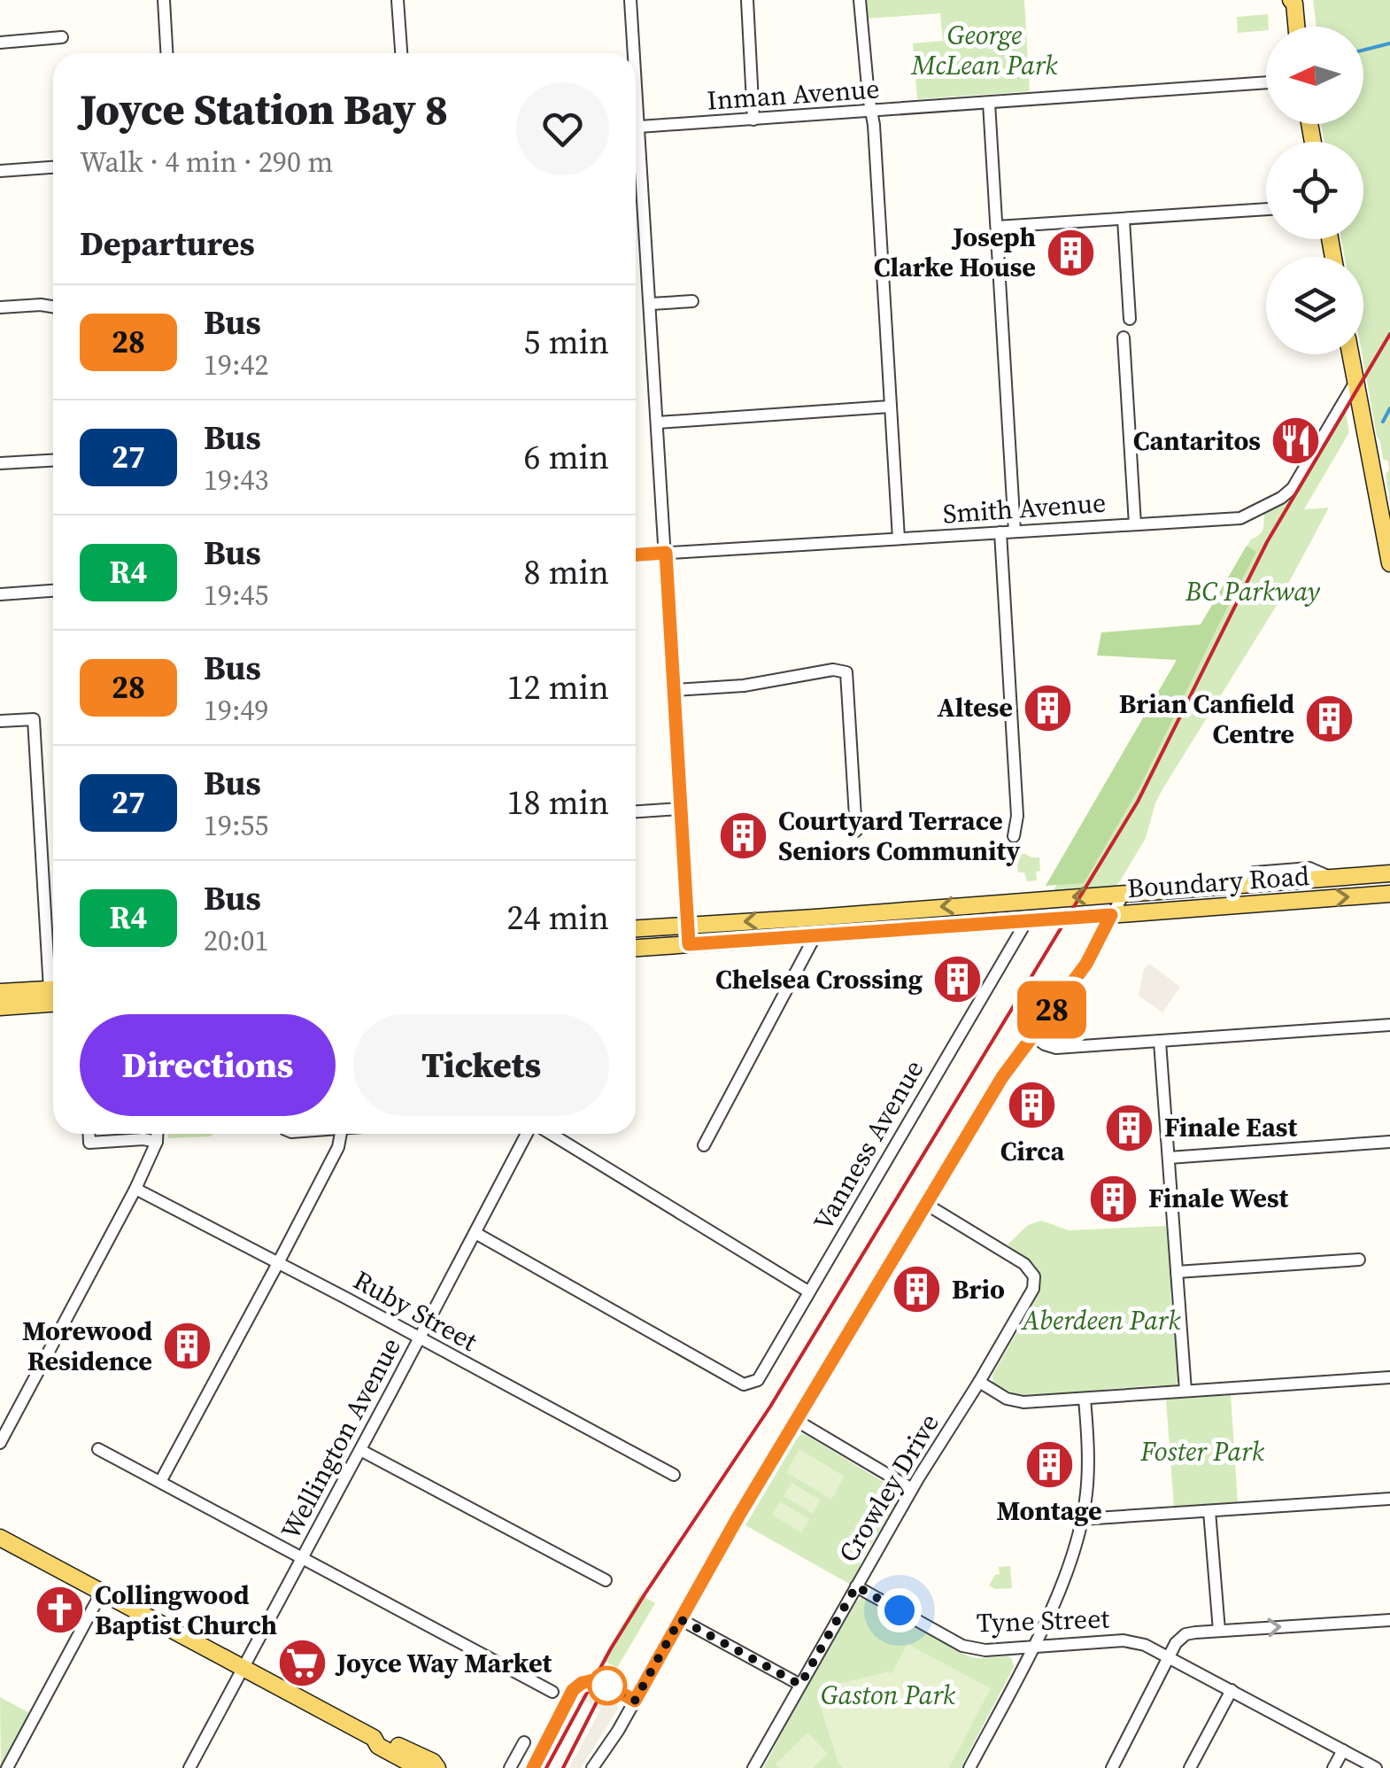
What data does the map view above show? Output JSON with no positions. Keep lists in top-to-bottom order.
{
  "streets": {
    "main road": ["Boundary Road"],
    "street": [
      "Inman Avenue",
      "Smith Avenue",
      "Vanness Avenue",
      "Ruby Street",
      "Wellington Avenue",
      "Crowley Drive",
      "Tyne Street"
    ]
  },
  "crossings": [
    ["Boundary Road", "Vanness Avenue"],
    ["Vanness Avenue", "Wellington Avenue"],
    ["Ruby Street", "Wellington Avenue"],
    ["Crowley Drive", "Tyne Street"]
  ],
  "parks": [
    "George McLean Park",
    "BC Parkway",
    "Aberdeen Park",
    "Foster Park",
    "Gaston Park"
  ],
  "places": {
    "building": [
      "Joseph Clarke House",
      "Altese",
      "Brian Canfield Centre",
      "Courtyard Terrace Seniors Community",
      "Chelsea Crossing",
      "Circa",
      "Finale East",
      "Finale West",
      "Brio",
      "Morewood Residence",
      "Montage"
    ],
    "restaurant": ["Cantaritos"],
    "church": ["Collingwood Baptist Church"],
    "supermarket": ["Joyce Way Market"]
  },
  "lines": ["bus line 28"],
  "north": "left",
  "page": {
    "on_map": "28",
    "heading": [
      ["Joyce Station Bay 8", "Walk · 4 min · 290 m"],
      "Departures"
    ],
    "list": [
      {
        "mark": "28",
        "name": "Bus",
        "note": "19:42",
        "value": "5 min"
      },
      {
        "mark": "27",
        "name": "Bus",
        "note": "19:43",
        "value": "6 min"
      },
      {
        "mark": "R4",
        "name": "Bus",
        "note": "19:45",
        "value": "8 min"
      },
      {
        "mark": "28",
        "name": "Bus",
        "note": "19:49",
        "value": "12 min"
      },
      {
        "mark": "27",
        "name": "Bus",
        "note": "19:55",
        "value": "18 min"
      },
      {
        "mark": "R4",
        "name": "Bus",
        "note": "20:01",
        "value": "24 min"
      }
    ],
    "buttons": ["Directions", "Tickets"]
  }
}
